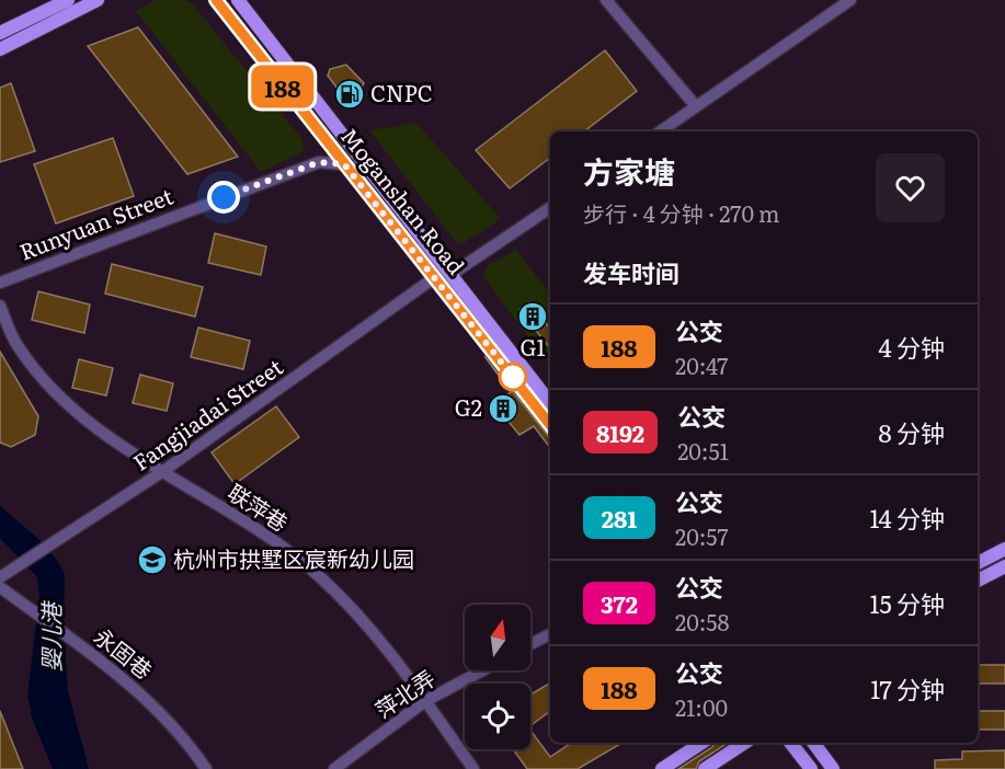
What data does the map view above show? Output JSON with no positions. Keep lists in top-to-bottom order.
{
  "streets": {
    "main road": ["Moganshan Road"],
    "street": [
      "Runyuan Street",
      "Fangjiadai Street",
      "联萍巷",
      "永固巷",
      "萍北弄"
    ]
  },
  "crossings": [
    ["Moganshan Road", "Runyuan Street"],
    ["Moganshan Road", "Fangjiadai Street"],
    ["Fangjiadai Street", "联萍巷"],
    ["联萍巷", "萍北弄"]
  ],
  "water": ["婴儿港"],
  "places": {
    "fuel station": ["CNPC"],
    "building": ["G1", "G2"],
    "school or university": ["杭州市拱墅区宸新幼儿园"]
  },
  "lines": ["bus line 188"],
  "north": "top",
  "page": {
    "on_map": "188",
    "heading": [
      ["方家塘", "步行 · 4 分钟 · 270 m"],
      "发车时间"
    ],
    "list": [
      {
        "mark": "188",
        "name": "公交",
        "note": "20:47",
        "value": "4 分钟"
      },
      {
        "mark": "8192",
        "name": "公交",
        "note": "20:51",
        "value": "8 分钟"
      },
      {
        "mark": "281",
        "name": "公交",
        "note": "20:57",
        "value": "14 分钟"
      },
      {
        "mark": "372",
        "name": "公交",
        "note": "20:58",
        "value": "15 分钟"
      },
      {
        "mark": "188",
        "name": "公交",
        "note": "21:00",
        "value": "17 分钟"
      }
    ]
  }
}
